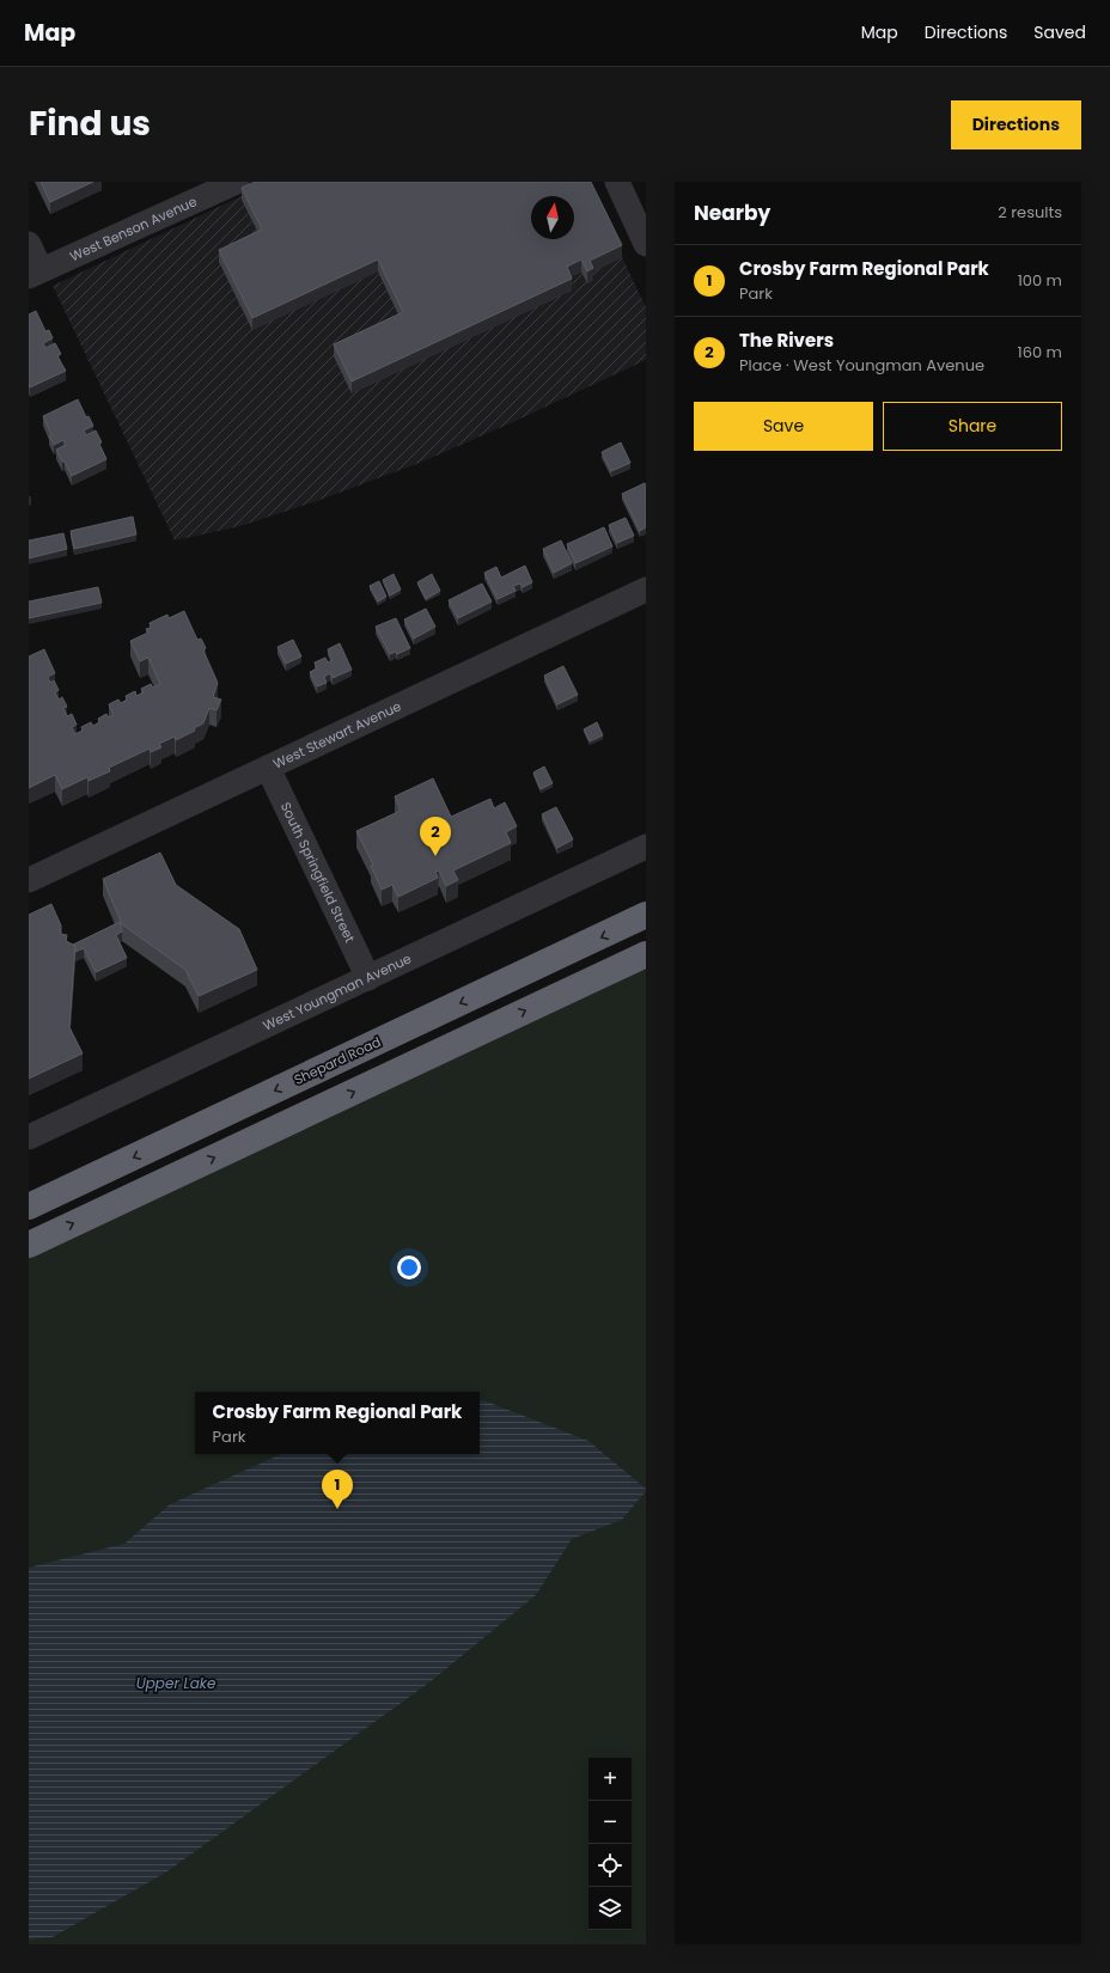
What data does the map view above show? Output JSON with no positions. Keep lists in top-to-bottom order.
{
  "streets": {
    "highway": ["Shepard Road"],
    "street": [
      "West Benson Avenue",
      "West Stewart Avenue",
      "South Springfield Street",
      "West Youngman Avenue"
    ]
  },
  "crossings": [
    ["West Stewart Avenue", "South Springfield Street"],
    ["South Springfield Street", "West Youngman Avenue"]
  ],
  "water": ["Upper Lake"],
  "north": "top",
  "page": {
    "header": "Map",
    "nav": ["Map", "Directions", "Saved"],
    "title": "Find us",
    "buttons": [
      "Directions",
      ["Save", "Share"]
    ],
    "heading": ["Nearby", "2 results"],
    "list": [
      {
        "mark": "1",
        "name": "Crosby Farm Regional Park",
        "note": "Park",
        "value": "100 m"
      },
      {
        "mark": "2",
        "name": "The Rivers",
        "note": "Place · West Youngman Avenue",
        "value": "160 m"
      }
    ],
    "pins": ["2", "1"],
    "popup": ["Crosby Farm Regional Park", "Park"],
    "map_buttons": ["+", "−"]
  }
}
